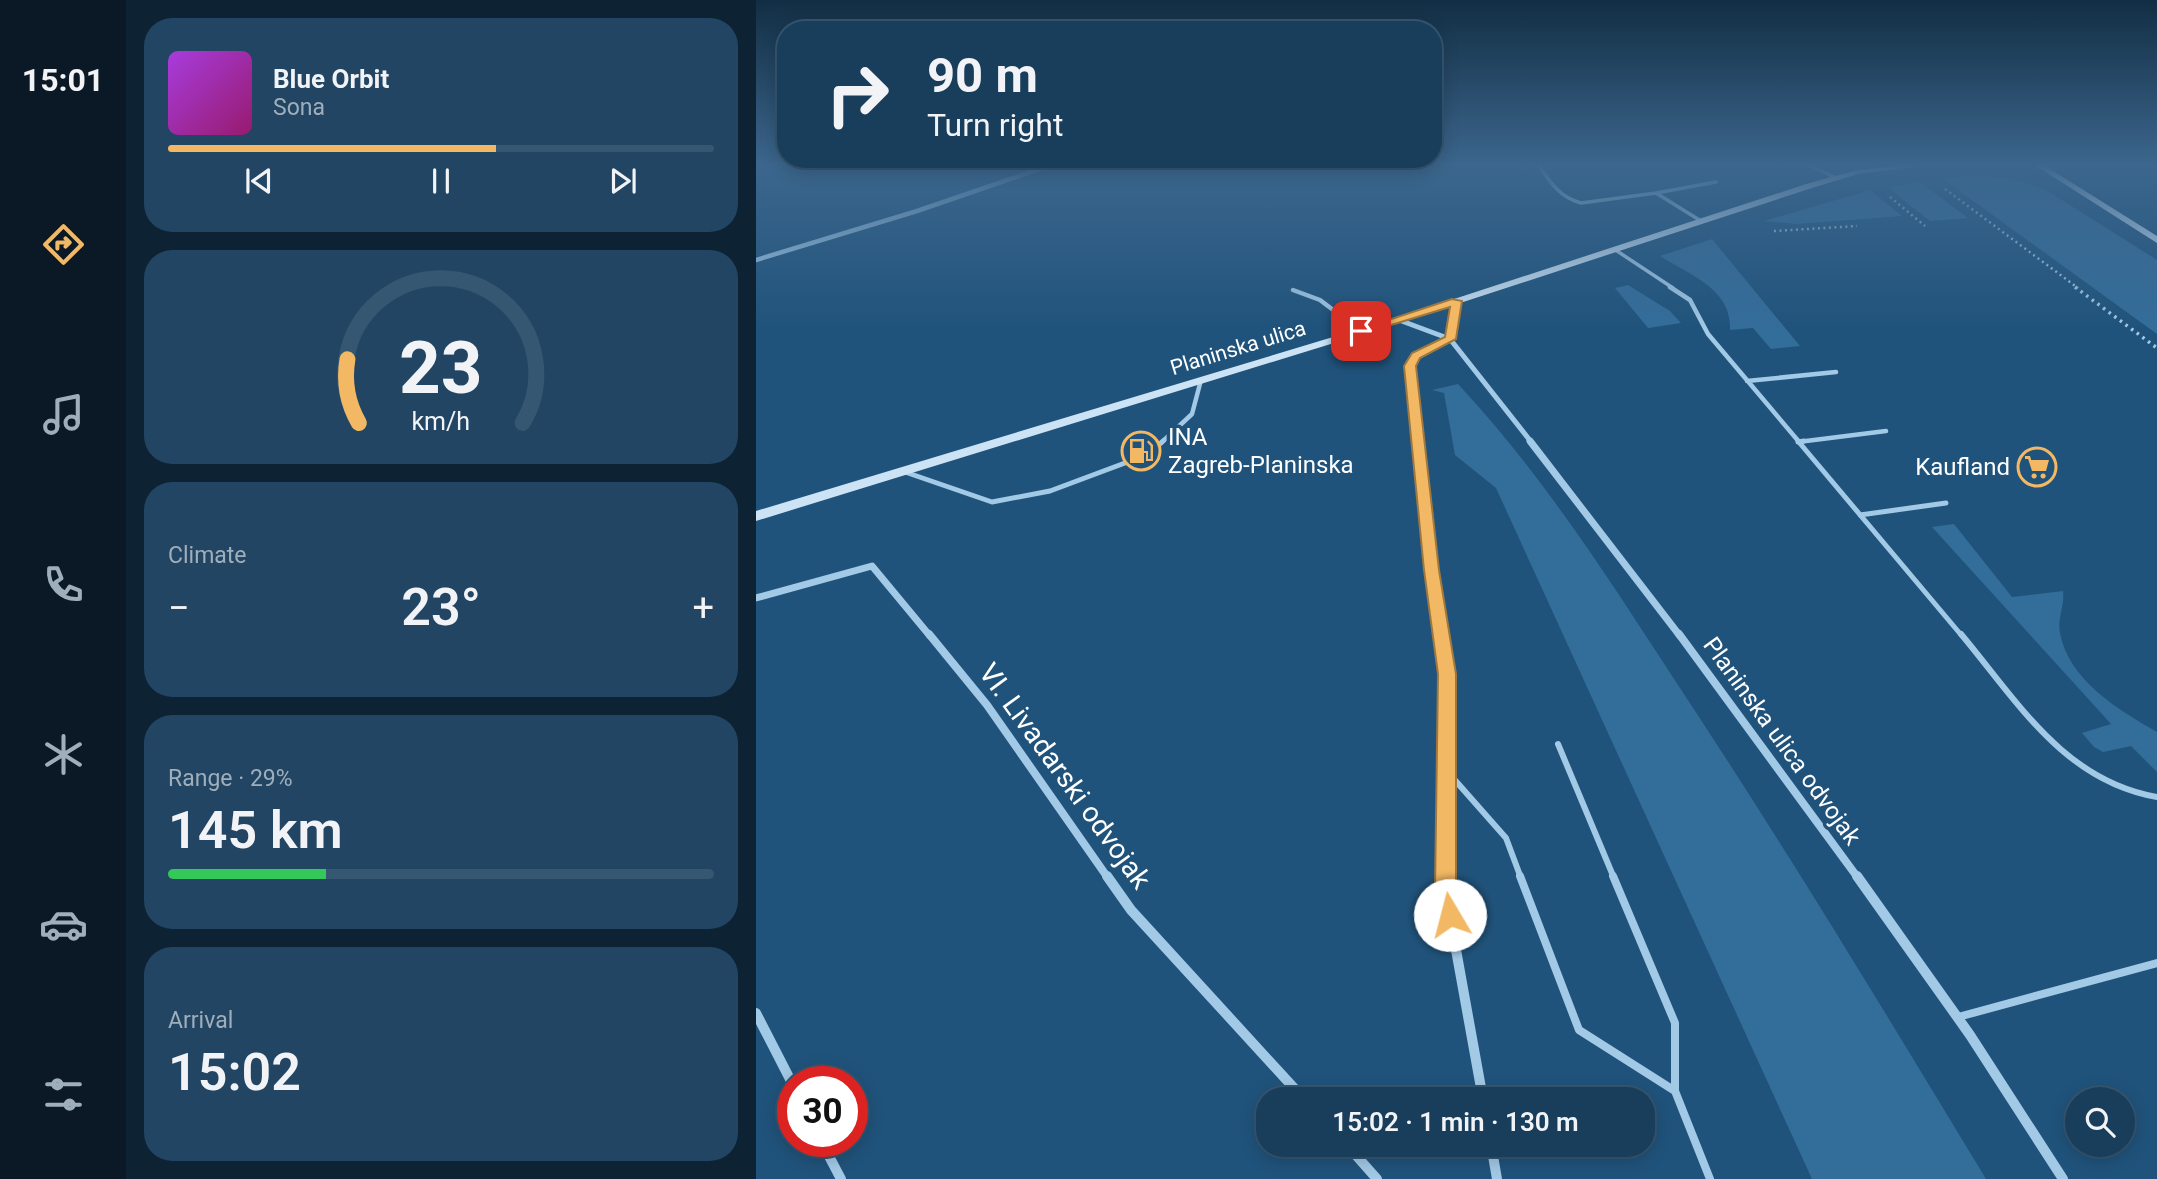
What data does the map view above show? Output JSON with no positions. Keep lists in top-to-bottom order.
{
  "streets": {
    "street": ["Planinska ulica", "Planinska ulica odvojak", "VI. Livadarski odvojak"]
  },
  "places": {
    "fuel station": ["INA Zagreb-Planinska"],
    "supermarket": ["Kaufland"]
  },
  "page": {
    "tabs": "15:01",
    "turn": ["90 m", "Turn right"],
    "song": ["Blue Orbit", "Sona"],
    "tile": [
      "Climate",
      ["Range · 29%", "145 km"],
      ["Arrival", "15:02"]
    ],
    "heat": ["−", "23°", "+"],
    "limit": "30",
    "trip": "15:02 · 1 min · 130 m",
    "gauge": ["23", "km/h"]
  }
}
